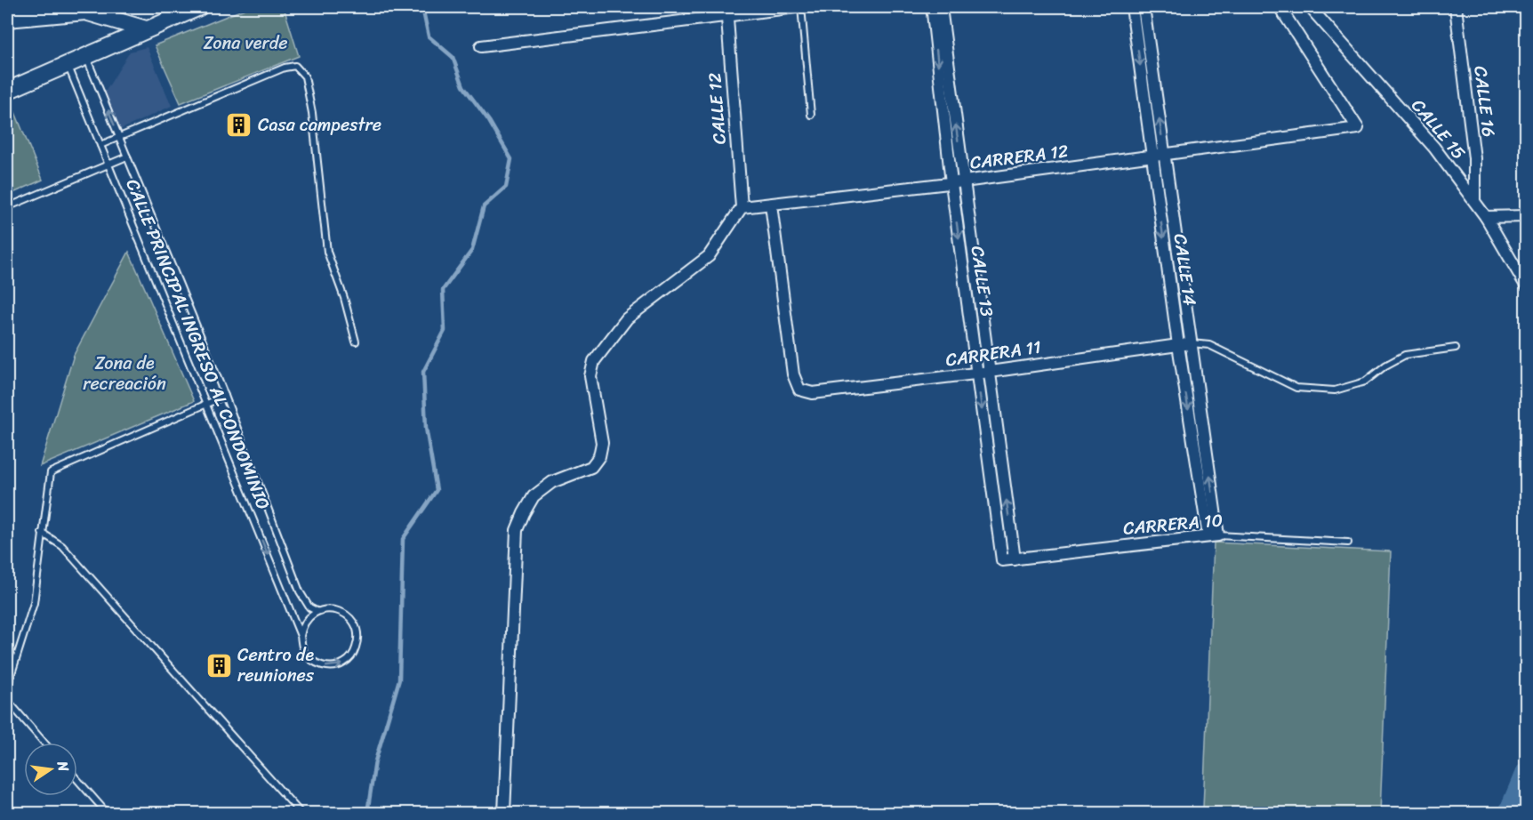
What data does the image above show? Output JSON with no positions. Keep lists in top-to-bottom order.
{
  "streets": {
    "street": [
      "CALLE 16",
      "CALLE 12",
      "CALLE 15",
      "CARRERA 12",
      "CALLE 14",
      "CALLE 13",
      "CARRERA 11",
      "CARRERA 10"
    ],
    "lane": ["CALLE PRINCIPAL INGRESO AL CONDOMINIO"]
  },
  "crossings": [
    ["CALLE 16", "CALLE 15"],
    ["CALLE 12", "CARRERA 12"],
    ["CARRERA 12", "CALLE 14"],
    ["CARRERA 12", "CALLE 13"],
    ["CARRERA 12", "CARRERA 11"],
    ["CALLE 14", "CARRERA 11"],
    ["CALLE 14", "CARRERA 10"],
    ["CALLE 13", "CARRERA 11"],
    ["CALLE 13", "CARRERA 10"]
  ],
  "parks": ["Zona verde", "Zona de recreación"],
  "places": {
    "building": ["Casa campestre", "Centro de reuniones"]
  },
  "north": "right"
}
